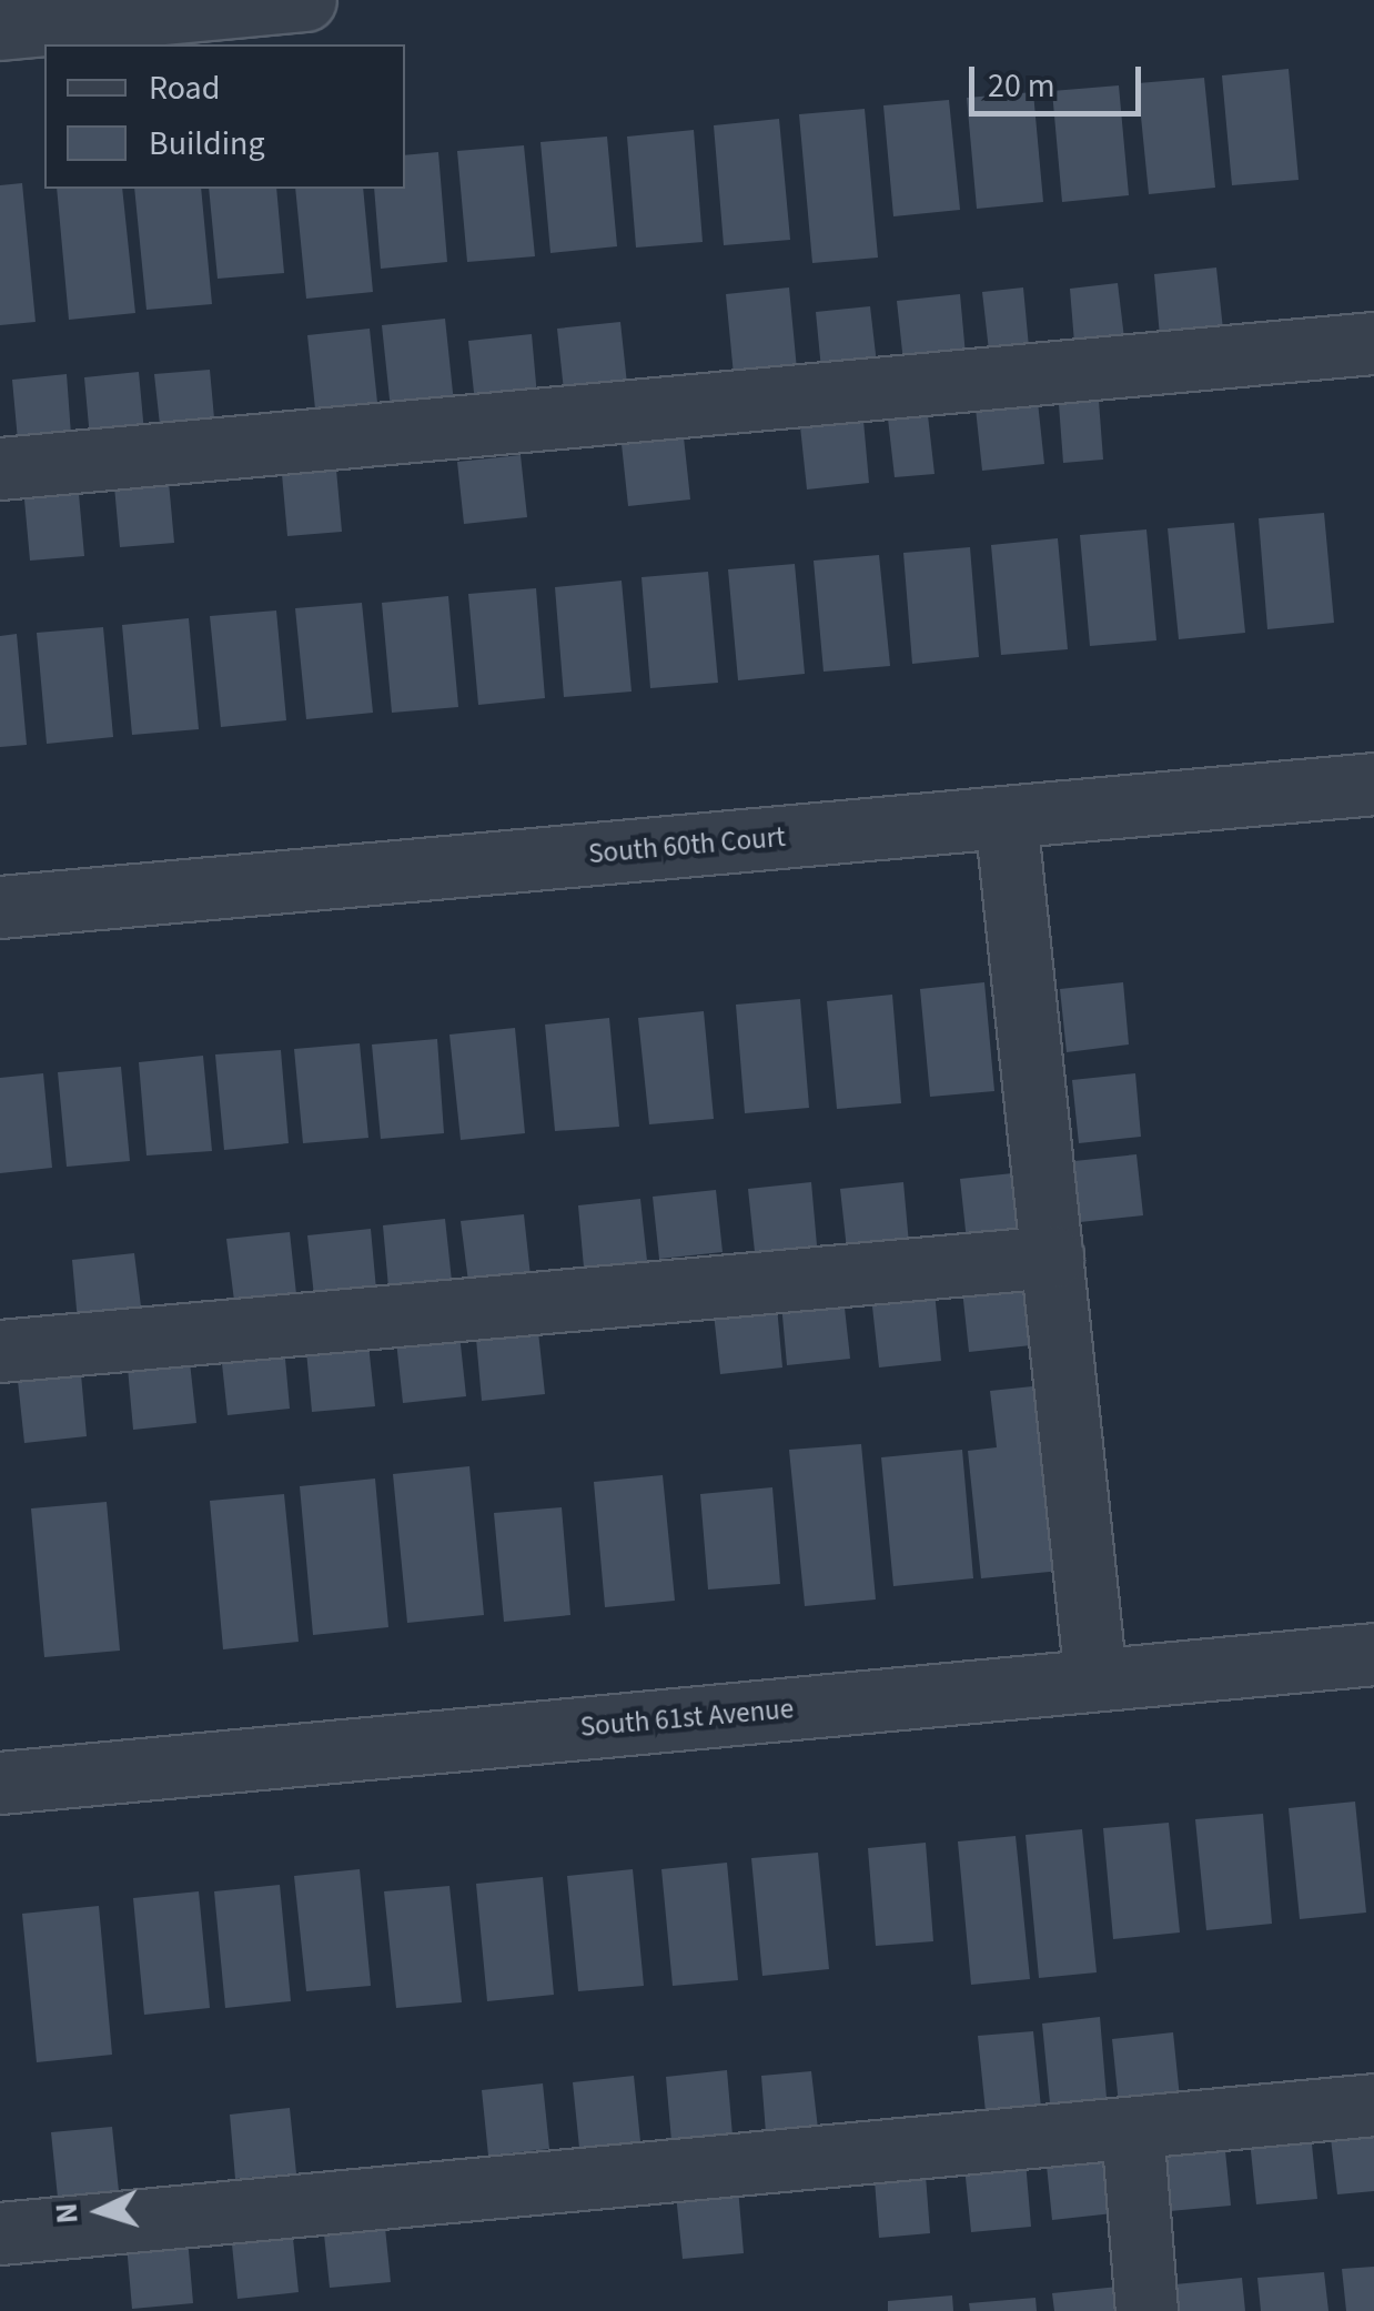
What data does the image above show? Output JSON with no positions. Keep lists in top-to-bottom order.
{
  "streets": {
    "street": ["South 60th Court", "South 61st Avenue"]
  },
  "legend": ["Road", "Building"],
  "scale_bar": "20 m",
  "north": "left"
}
